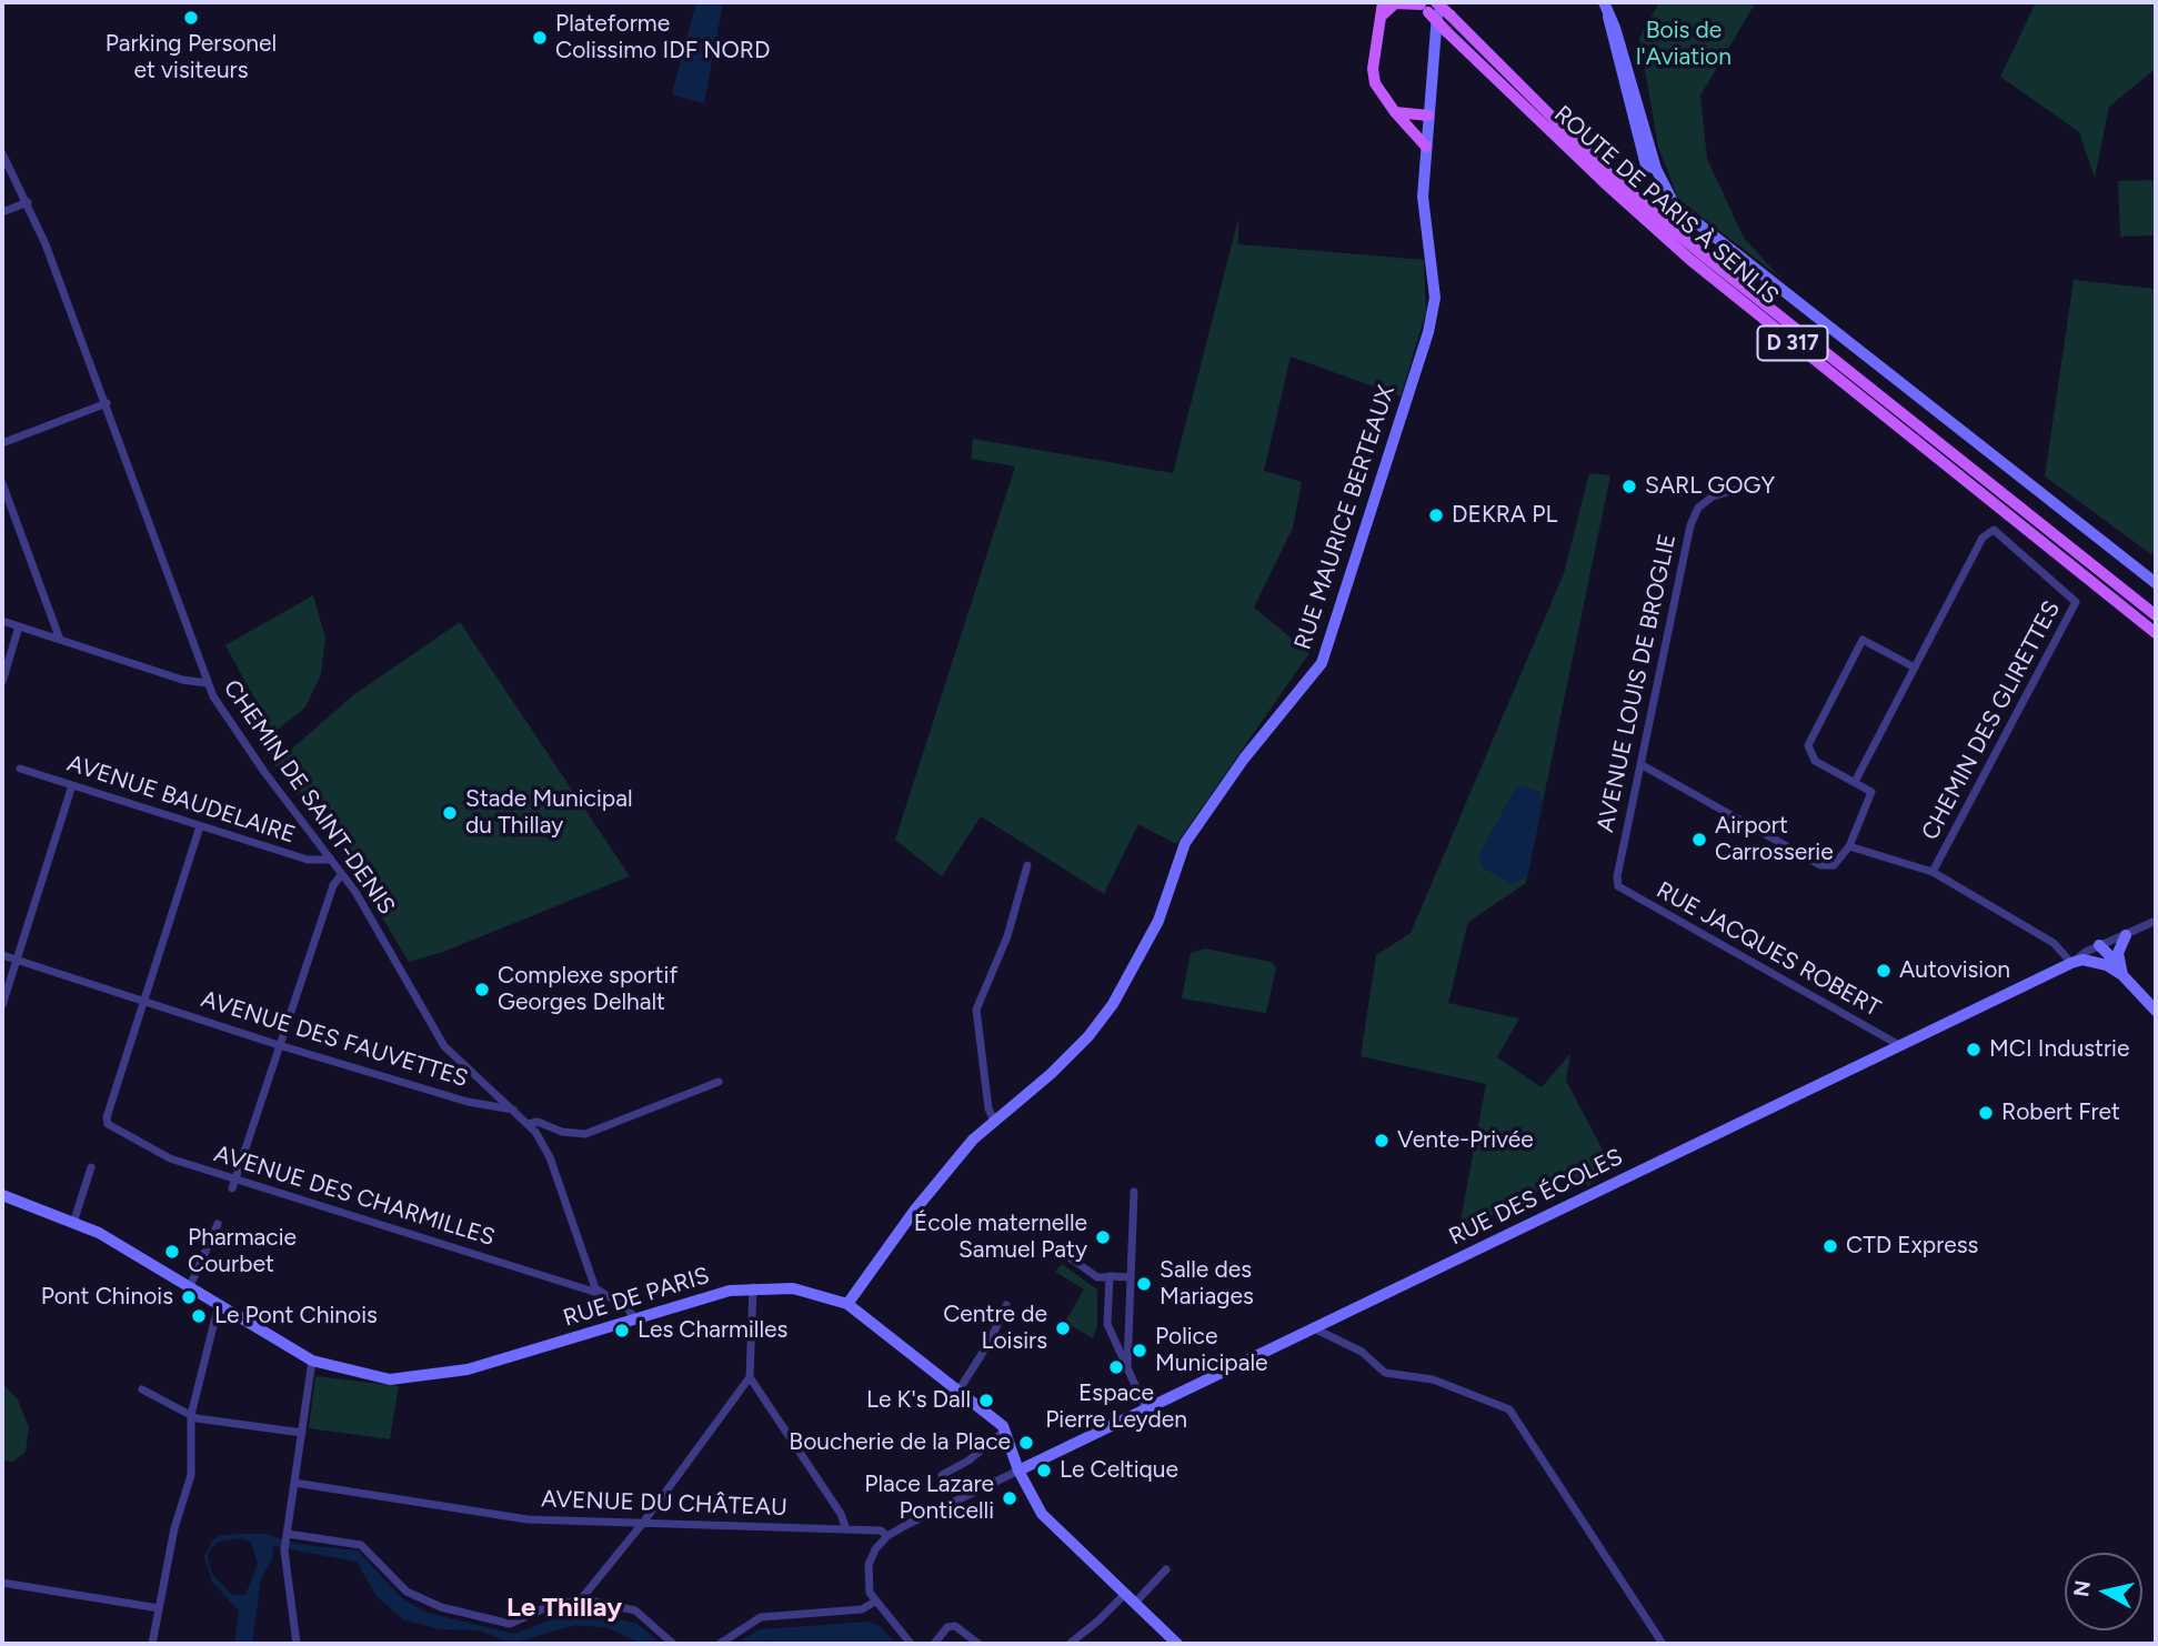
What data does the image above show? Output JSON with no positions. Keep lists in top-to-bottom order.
{
  "streets": {
    "main road": ["ROUTE DE PARIS À SENLIS", "D 317"],
    "street": [
      "RUE MAURICE BERTEAUX",
      "AVENUE LOUIS DE BROGLIE",
      "CHEMIN DES GLIRETTES",
      "CHEMIN DE SAINT-DENIS",
      "AVENUE BAUDELAIRE",
      "RUE JACQUES ROBERT",
      "AVENUE DES FAUVETTES",
      "AVENUE DES CHARMILLES",
      "RUE DES ÉCOLES",
      "RUE DE PARIS",
      "AVENUE DU CHÂTEAU"
    ]
  },
  "crossings": [
    ["ROUTE DE PARIS À SENLIS", "RUE MAURICE BERTEAUX"],
    ["RUE MAURICE BERTEAUX", "RUE DE PARIS"],
    ["AVENUE LOUIS DE BROGLIE", "RUE JACQUES ROBERT"],
    ["CHEMIN DE SAINT-DENIS", "AVENUE BAUDELAIRE"],
    ["CHEMIN DE SAINT-DENIS", "AVENUE DES FAUVETTES"],
    ["CHEMIN DE SAINT-DENIS", "AVENUE DES CHARMILLES"],
    ["RUE JACQUES ROBERT", "RUE DES ÉCOLES"],
    ["AVENUE DES FAUVETTES", "AVENUE DES CHARMILLES"]
  ],
  "districts": ["Le Thillay"],
  "parks": ["Bois de l'Aviation"],
  "places": [
    "Parking Personel et visiteurs",
    "Plateforme Colissimo IDF NORD",
    "SARL GOGY",
    "DEKRA PL",
    "Stade Municipal du Thillay",
    "Airport Carrosserie",
    "Autovision",
    "Complexe sportif Georges Delhalt",
    "MCI Industrie",
    "Robert Fret",
    "Vente-Privée",
    "École maternelle Samuel Paty",
    "CTD Express",
    "Pharmacie Courbet",
    "Salle des Mariages",
    "Pont Chinois",
    "Le Pont Chinois",
    "Centre de Loisirs",
    "Les Charmilles",
    "Police Municipale",
    "Espace Pierre Leyden",
    "Le K's Dall",
    "Boucherie de la Place",
    "Le Celtique",
    "Place Lazare Ponticelli"
  ],
  "north": "left"
}
